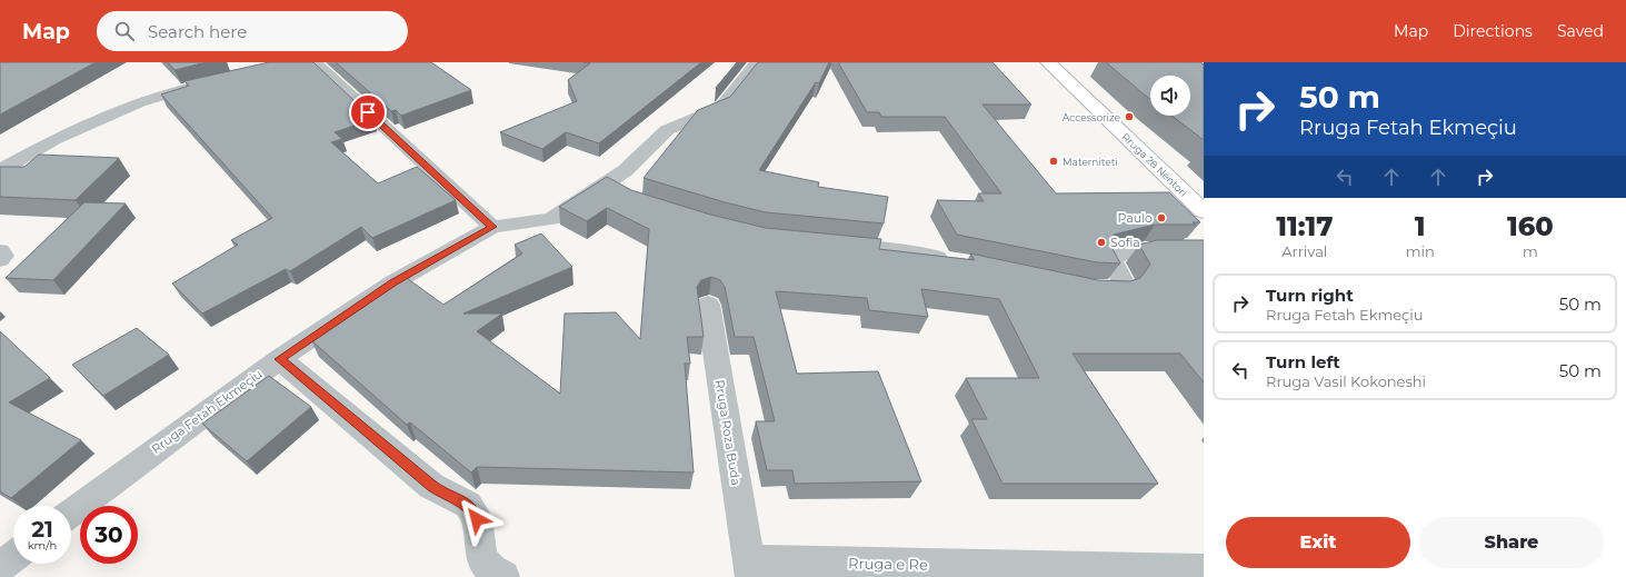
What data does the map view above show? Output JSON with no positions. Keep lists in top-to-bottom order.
{
  "streets": {
    "main road": ["Rruga 28 Nëntori"],
    "street": ["Rruga Fetah Ekmeçiu", "Rruga Roza Buda", "Rruga e Re"]
  },
  "crossings": [
    ["Rruga Roza Buda", "Rruga e Re"]
  ],
  "places": [
    "Accessorize",
    "Materniteti",
    "Paulo",
    "Sofia"
  ],
  "page": {
    "header": "Map",
    "search": "Search here",
    "nav": ["Map", "Directions", "Saved"],
    "turn": ["50 m", "Rruga Fetah Ekmeçiu"],
    "eta": [
      "11:17",
      "Arrival",
      "1",
      "min",
      "160",
      "m"
    ],
    "list": [
      {
        "name": "Turn right",
        "note": "Rruga Fetah Ekmeçiu",
        "value": "50 m"
      },
      {
        "name": "Turn left",
        "note": "Rruga Vasil Kokoneshi",
        "value": "50 m"
      }
    ],
    "speed": "21 km/h",
    "limit": "30",
    "buttons": ["Exit", "Share"]
  }
}
